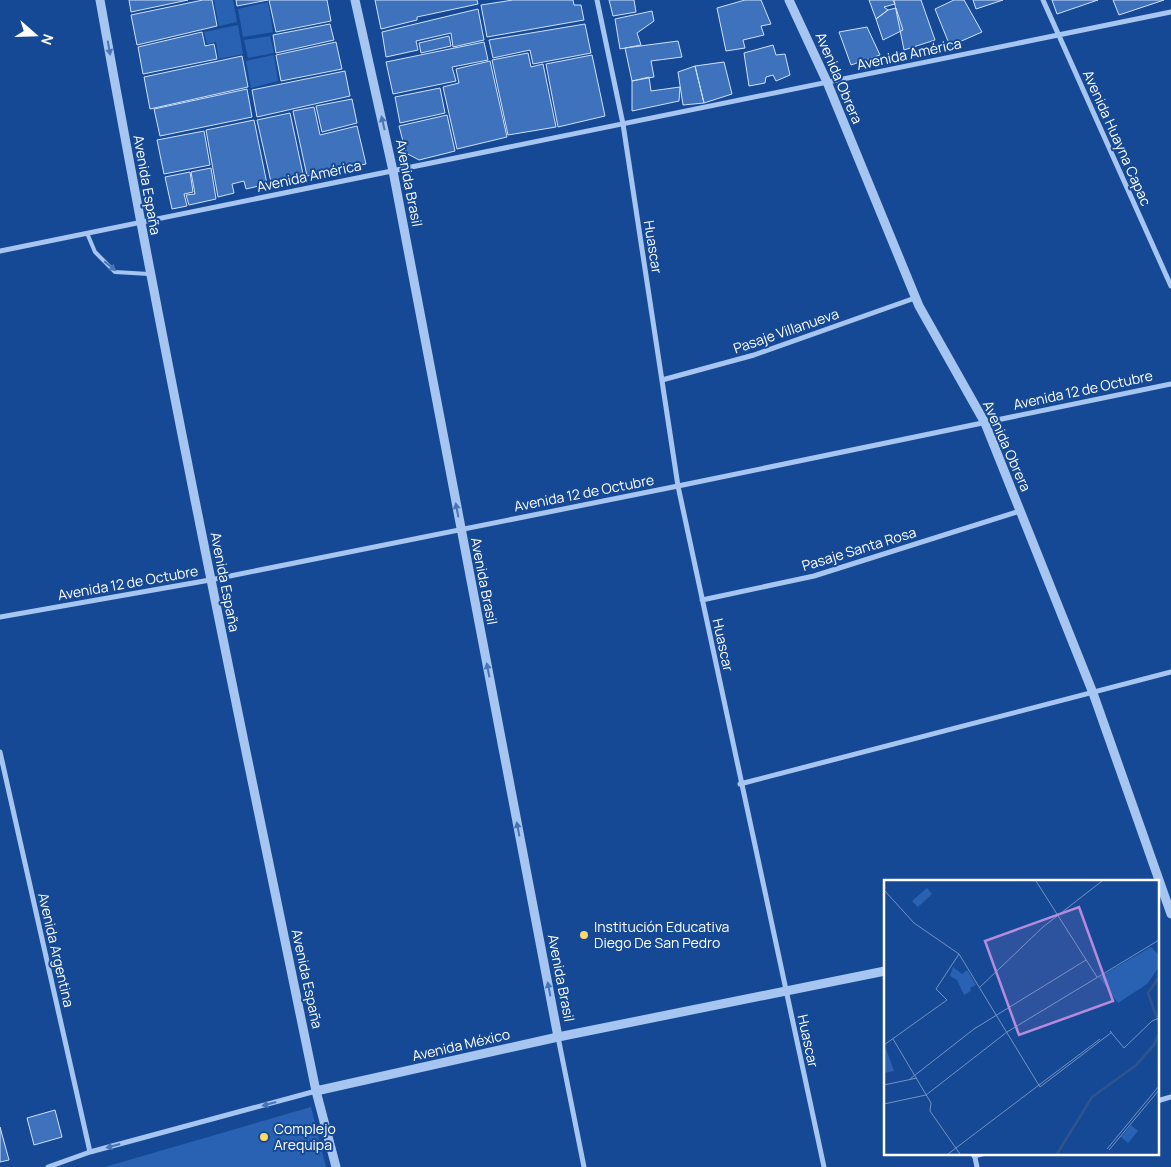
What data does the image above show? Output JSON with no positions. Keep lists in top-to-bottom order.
{
  "streets": {
    "street": [
      "Avenida América",
      "Avenida Obrera",
      "Avenida Huayna Capac",
      "Avenida Brasil",
      "Avenida España",
      "Huascar",
      "Pasaje Villanueva",
      "Avenida 12 de Octubre",
      "Pasaje Santa Rosa",
      "Avenida Argentina",
      "Avenida México"
    ]
  },
  "crossings": [
    ["Avenida América", "Avenida Obrera"],
    ["Avenida América", "Avenida Huayna Capac"],
    ["Avenida América", "Avenida Brasil"],
    ["Avenida América", "Avenida España"],
    ["Avenida América", "Huascar"],
    ["Avenida Obrera", "Pasaje Villanueva"],
    ["Avenida Obrera", "Avenida 12 de Octubre"],
    ["Avenida Obrera", "Pasaje Santa Rosa"],
    ["Avenida Brasil", "Avenida 12 de Octubre"],
    ["Avenida Brasil", "Avenida México"],
    ["Avenida España", "Avenida 12 de Octubre"],
    ["Avenida España", "Avenida México"],
    ["Huascar", "Pasaje Villanueva"],
    ["Huascar", "Avenida 12 de Octubre"],
    ["Huascar", "Pasaje Santa Rosa"],
    ["Huascar", "Avenida México"],
    ["Avenida Argentina", "Avenida México"]
  ],
  "one_way": ["Avenida Brasil"],
  "places": ["Institución Educativa Diego De San Pedro", "Complejo Arequipa"],
  "north": "right"
}
